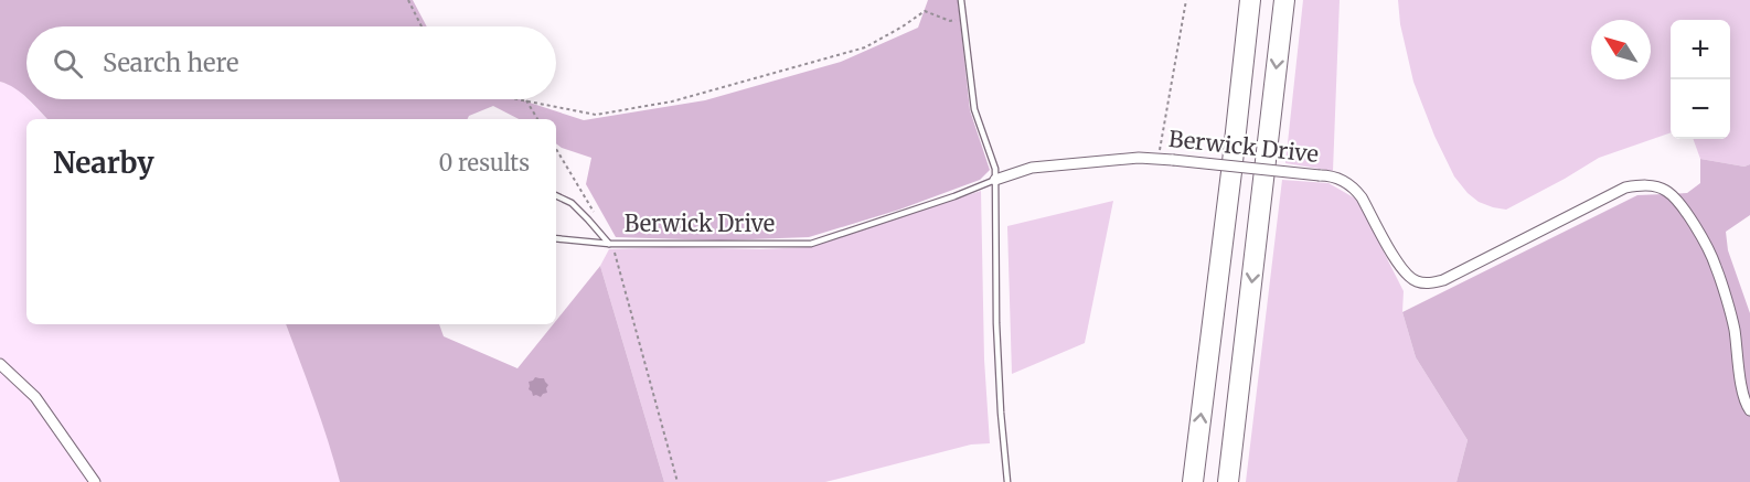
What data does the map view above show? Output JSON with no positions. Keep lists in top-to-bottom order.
{
  "streets": {
    "street": ["Berwick Drive"]
  },
  "north": "top left",
  "page": {
    "map_buttons": ["+", "−"],
    "search": "Search here",
    "heading": ["Nearby", "0 results"]
  }
}
